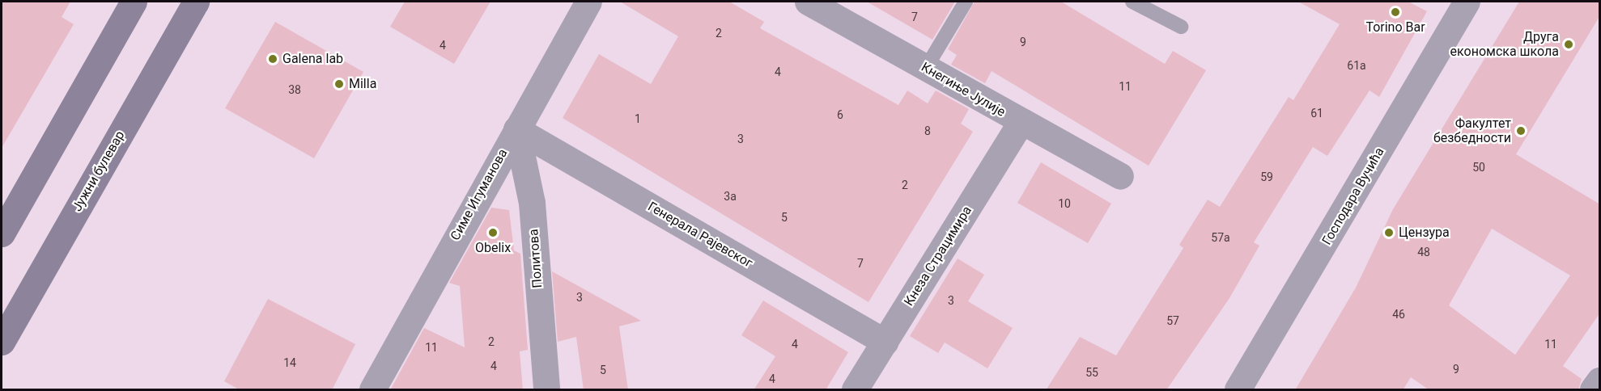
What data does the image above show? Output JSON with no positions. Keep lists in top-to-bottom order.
{
  "streets": {
    "main road": ["Јужни булевар"],
    "street": [
      "Кнегиње Јулије",
      "Симе Игуманова",
      "Господара Вучића",
      "Генерала Рајевског",
      "Кнеза Страцимира",
      "Политова"
    ]
  },
  "crossings": [
    ["Кнегиње Јулије", "Кнеза Страцимира"],
    ["Симе Игуманова", "Генерала Рајевског"],
    ["Симе Игуманова", "Политова"],
    ["Генерала Рајевског", "Кнеза Страцимира"],
    ["Генерала Рајевског", "Политова"]
  ],
  "places": [
    "Torino Bar",
    "Друга економска школа",
    "Galena lab",
    "Milla",
    "Факултет безбедности",
    "Obelix",
    "Цензура"
  ],
  "house_numbers": [
    "7",
    "2",
    "9",
    "4",
    "61a",
    "4",
    "11",
    "38",
    "61",
    "6",
    "1",
    "8",
    "3",
    "50",
    "59",
    "2",
    "3a",
    "10",
    "5",
    "57a",
    "48",
    "7",
    "3",
    "3",
    "46",
    "57",
    "2",
    "4",
    "11",
    "11",
    "14",
    "4",
    "9",
    "5",
    "55",
    "4"
  ]
}
